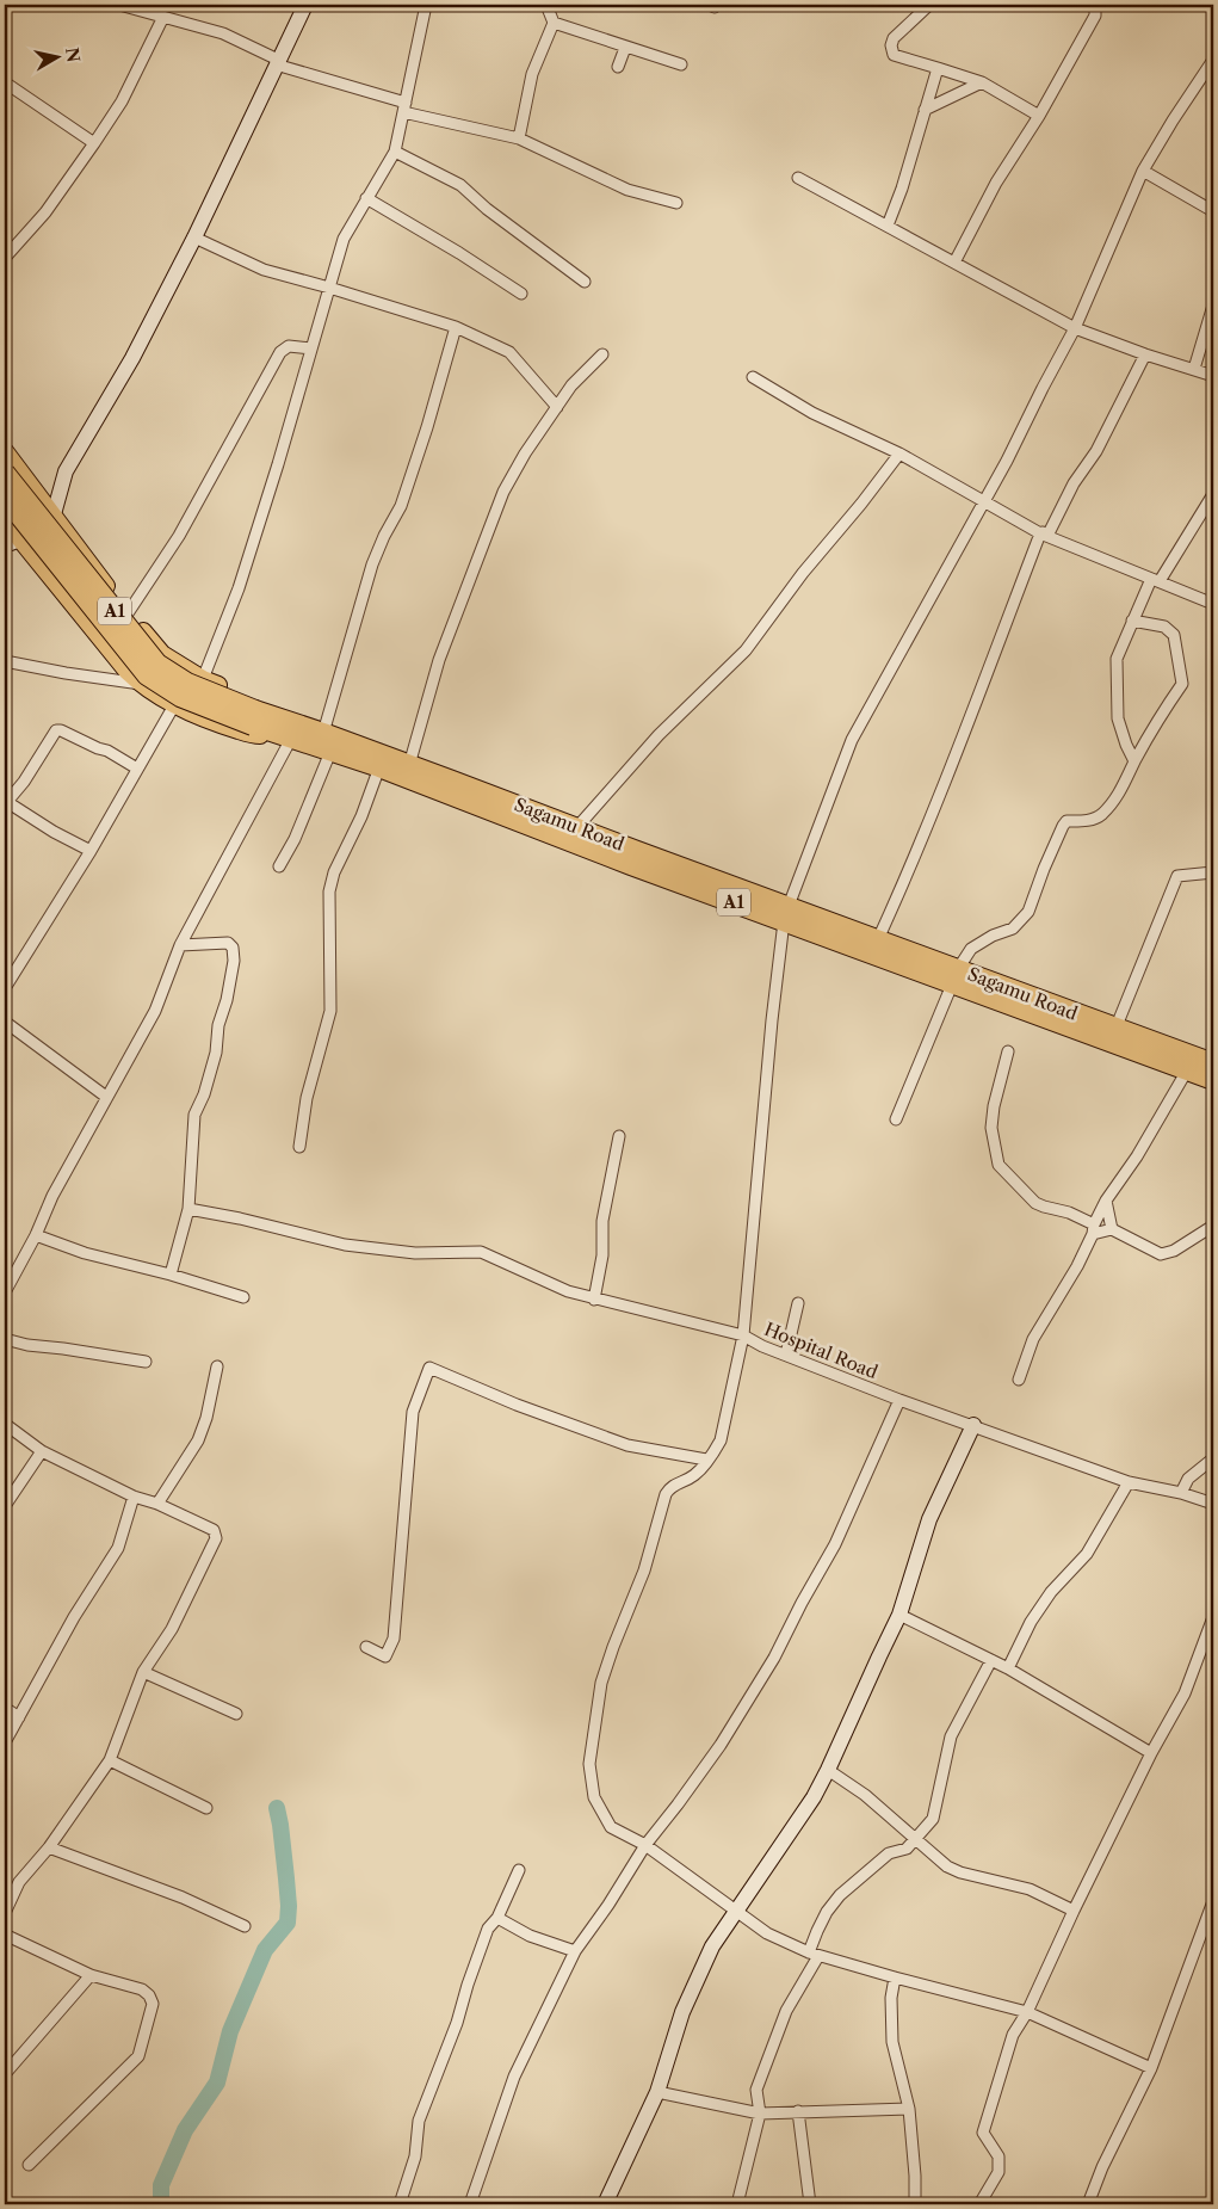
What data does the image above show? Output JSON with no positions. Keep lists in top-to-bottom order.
{
  "streets": {
    "highway": ["A1", "Sagamu Road"],
    "street": ["Hospital Road"]
  },
  "crossings": [
    ["Sagamu Road", "Hospital Road"]
  ],
  "north": "right"
}
